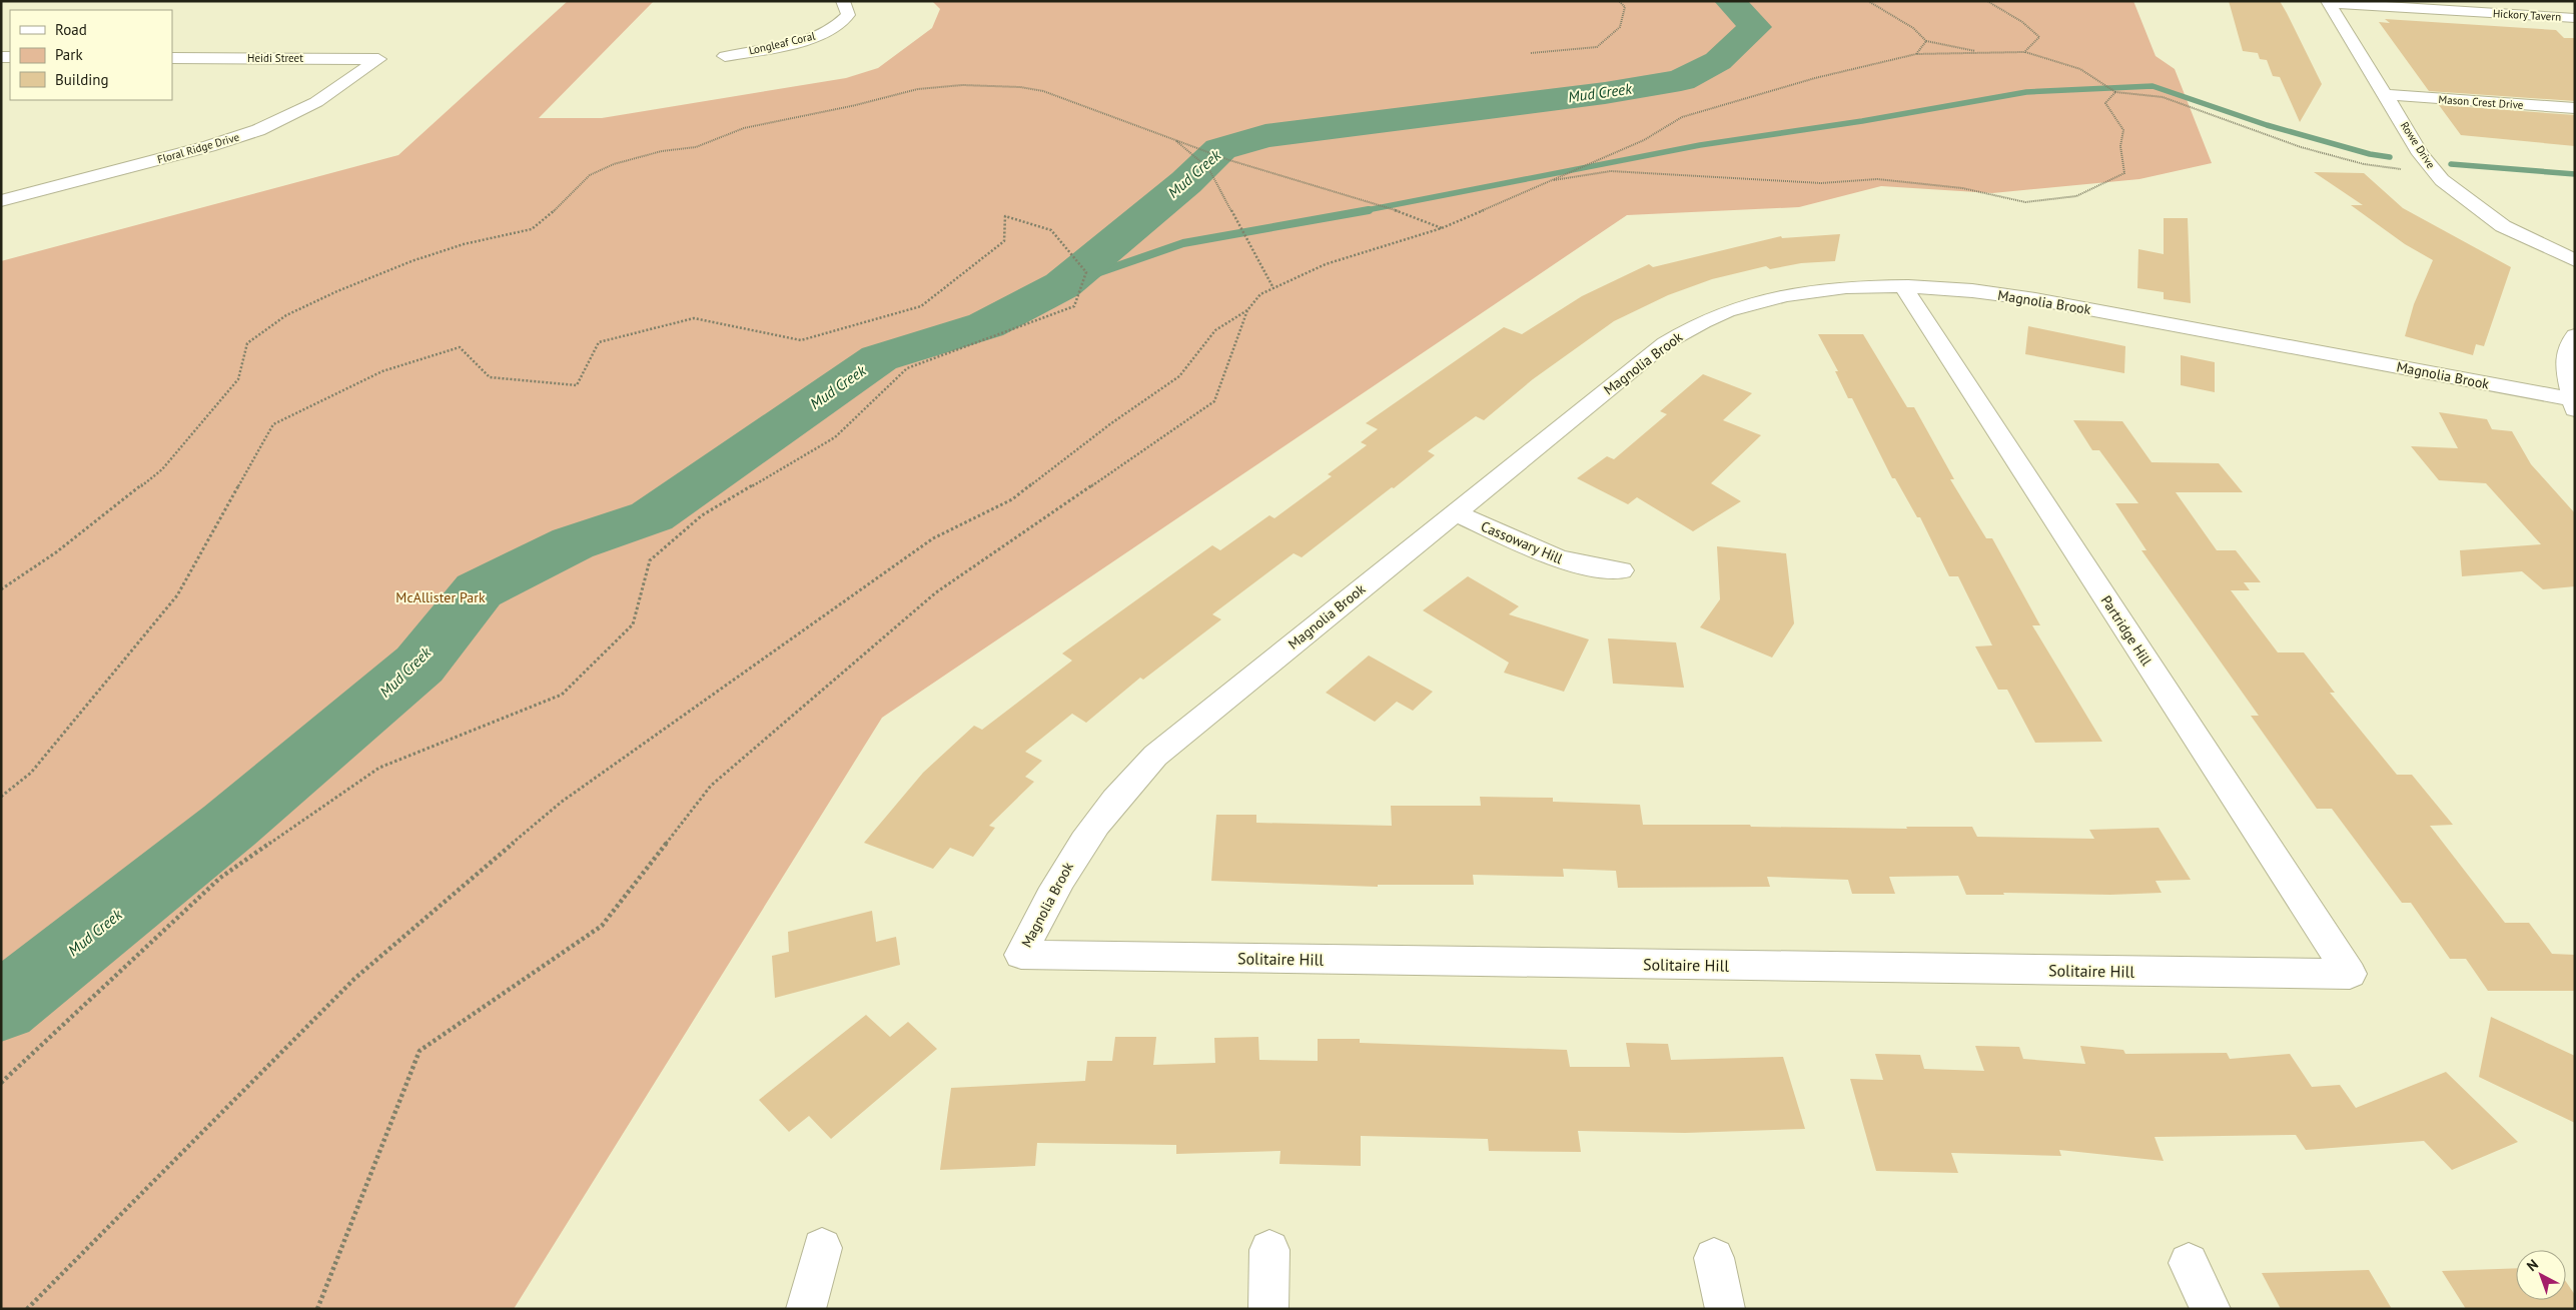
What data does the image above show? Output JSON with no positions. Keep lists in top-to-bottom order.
{
  "streets": {
    "street": [
      "Hickory Tavern",
      "Longleaf Coral",
      "Heidi Street",
      "Mason Crest Drive",
      "Rowe Drive",
      "Floral Ridge Drive",
      "Magnolia Brook",
      "Cassowary Hill",
      "Partridge Hill",
      "Solitaire Hill"
    ]
  },
  "crossings": [
    ["Hickory Tavern", "Rowe Drive"],
    ["Heidi Street", "Floral Ridge Drive"],
    ["Mason Crest Drive", "Rowe Drive"],
    ["Magnolia Brook", "Cassowary Hill"],
    ["Magnolia Brook", "Partridge Hill"],
    ["Magnolia Brook", "Solitaire Hill"],
    ["Partridge Hill", "Solitaire Hill"]
  ],
  "water": ["Mud Creek"],
  "parks": ["McAllister Park"],
  "legend": ["Road", "Park", "Building"],
  "north": "top left"
}
